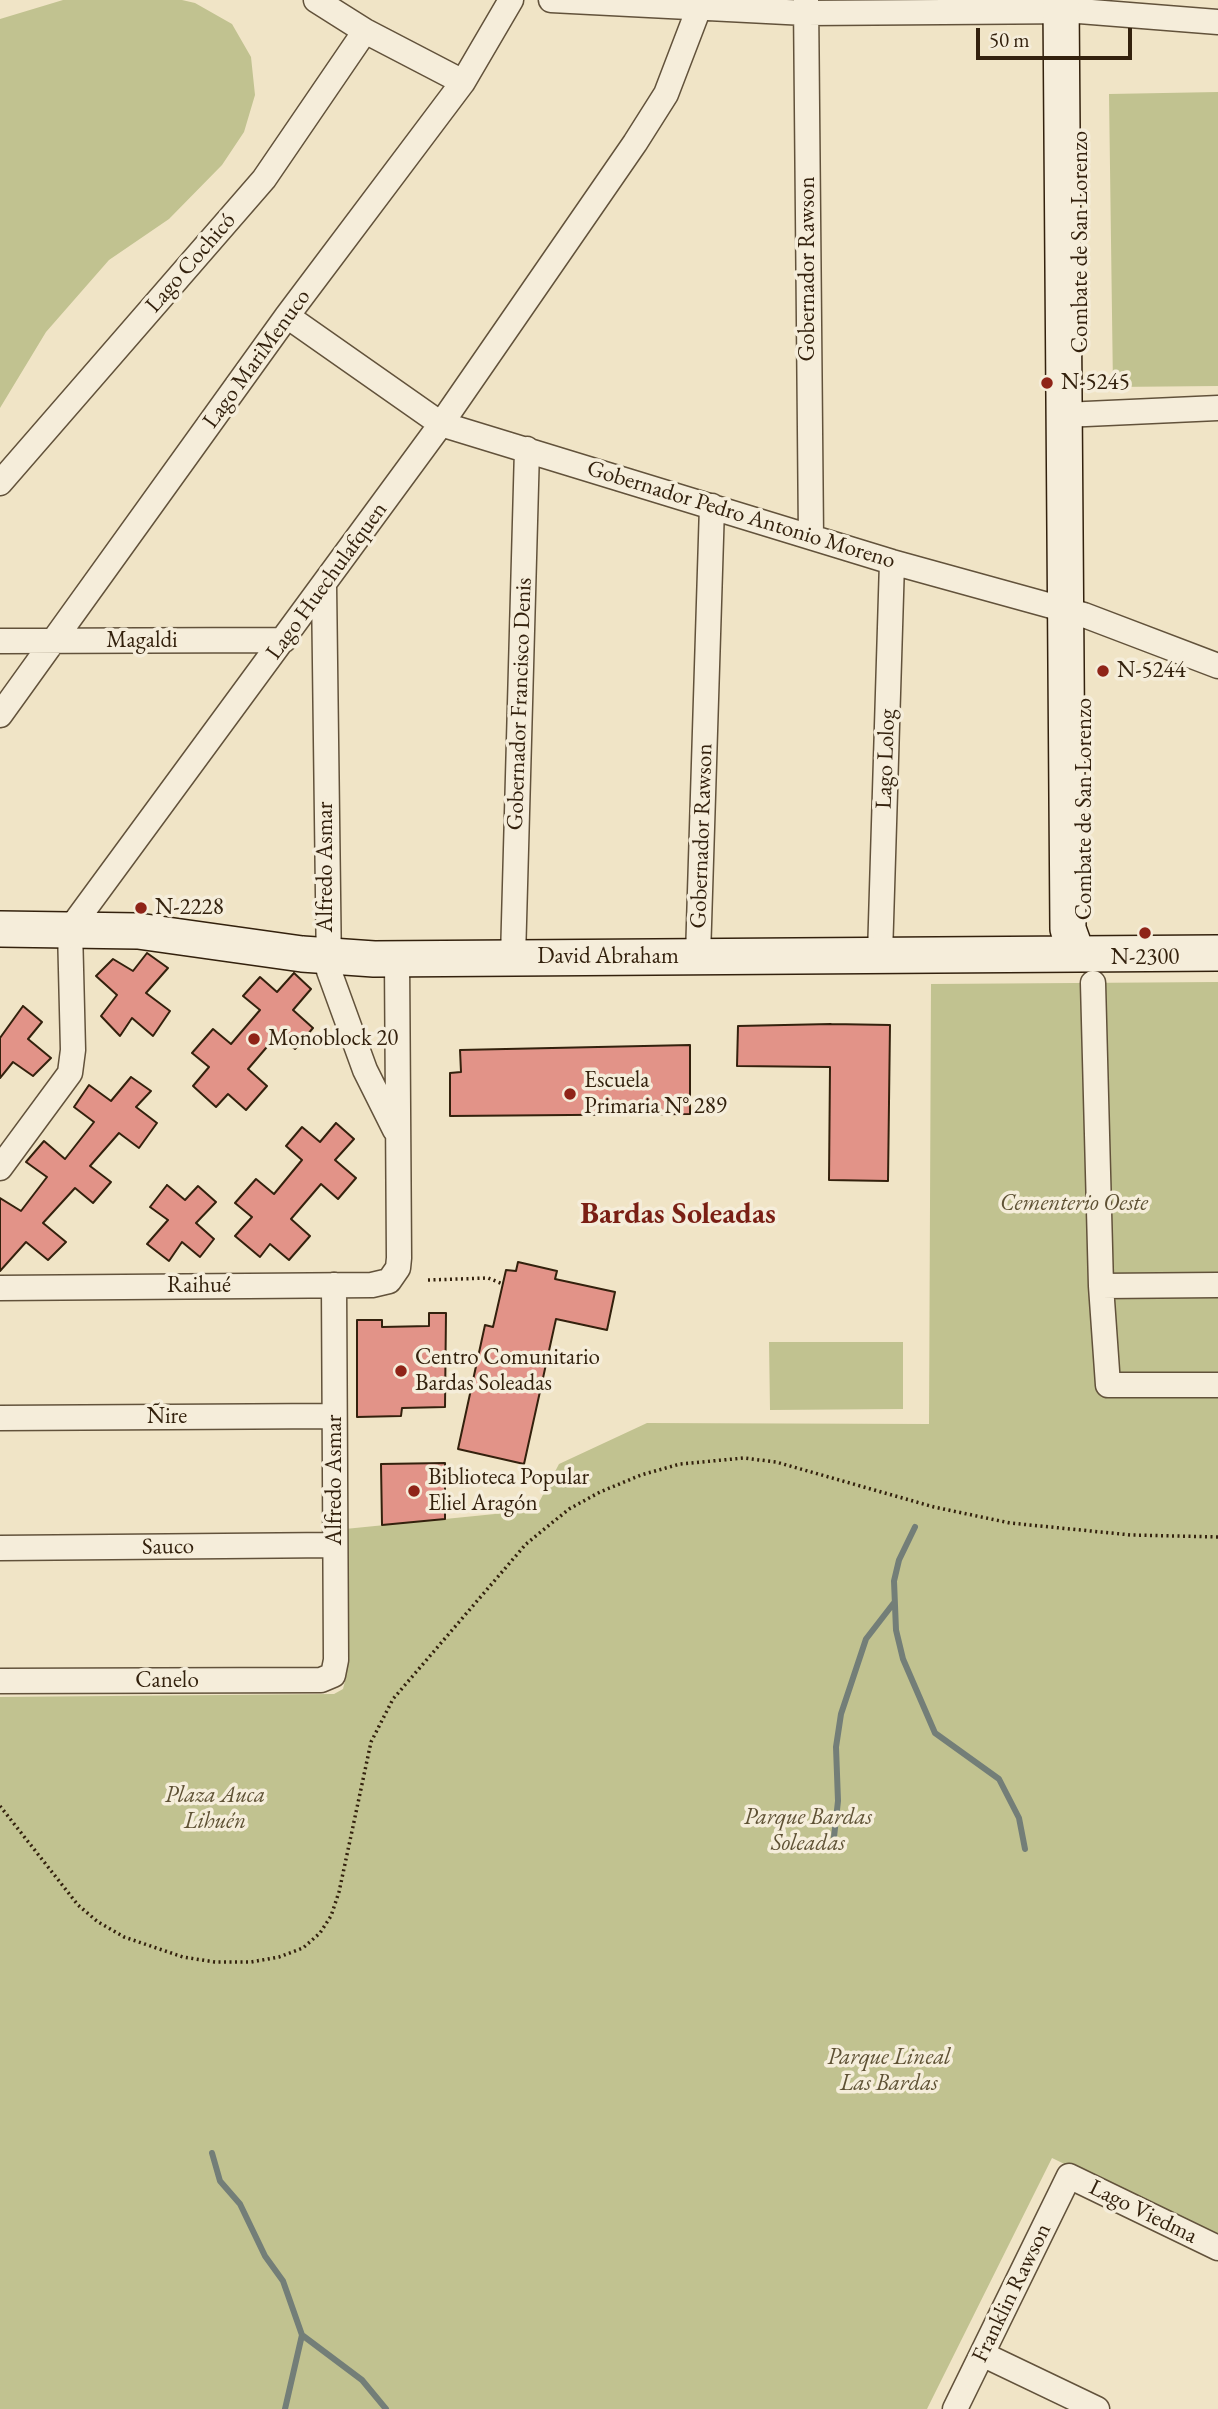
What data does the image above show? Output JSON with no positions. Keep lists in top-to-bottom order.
{
  "streets": {
    "main road": ["Combate de San Lorenzo", "David Abraham"],
    "street": [
      "Lago Cochicó",
      "Gobernador Rawson",
      "Lago MariMenuco",
      "Gobernador Pedro Antonio Moreno",
      "Lago Huechulafquen",
      "Magaldi",
      "Gobernador Francisco Denis",
      "Lago Lolog",
      "Alfredo Asmar",
      "Raihué",
      "Ñire",
      "Sauco",
      "Canelo",
      "Lago Viedma",
      "Franklin Rawson"
    ]
  },
  "crossings": [
    ["Combate de San Lorenzo", "Gobernador Pedro Antonio Moreno"],
    ["Combate de San Lorenzo", "David Abraham"],
    ["Gobernador Rawson", "Gobernador Pedro Antonio Moreno"],
    ["Gobernador Rawson", "David Abraham"],
    ["Lago MariMenuco", "Gobernador Pedro Antonio Moreno"],
    ["Lago MariMenuco", "Magaldi"],
    ["Gobernador Pedro Antonio Moreno", "Lago Huechulafquen"],
    ["Gobernador Pedro Antonio Moreno", "Gobernador Francisco Denis"],
    ["Gobernador Pedro Antonio Moreno", "Lago Lolog"],
    ["Lago Huechulafquen", "Magaldi"],
    ["Lago Huechulafquen", "Alfredo Asmar"],
    ["Lago Huechulafquen", "David Abraham"],
    ["Gobernador Francisco Denis", "David Abraham"],
    ["Lago Lolog", "David Abraham"],
    ["Alfredo Asmar", "David Abraham"],
    ["Alfredo Asmar", "Raihué"],
    ["Alfredo Asmar", "Ñire"],
    ["Alfredo Asmar", "Sauco"],
    ["Alfredo Asmar", "Canelo"],
    ["Lago Viedma", "Franklin Rawson"]
  ],
  "districts": ["Bardas Soleadas"],
  "parks": [
    "Cementerio Oeste",
    "Plaza Auca Lihuén",
    "Parque Bardas Soleadas",
    "Parque Lineal Las Bardas"
  ],
  "places": [
    "N-5245",
    "N-5244",
    "N-2228",
    "N-2300",
    "Monoblock 20",
    "Escuela Primaria N° 289",
    "Centro Comunitario Bardas Soleadas",
    "Biblioteca Popular Eliel Aragón"
  ],
  "scale_bar": "50 m"
}
